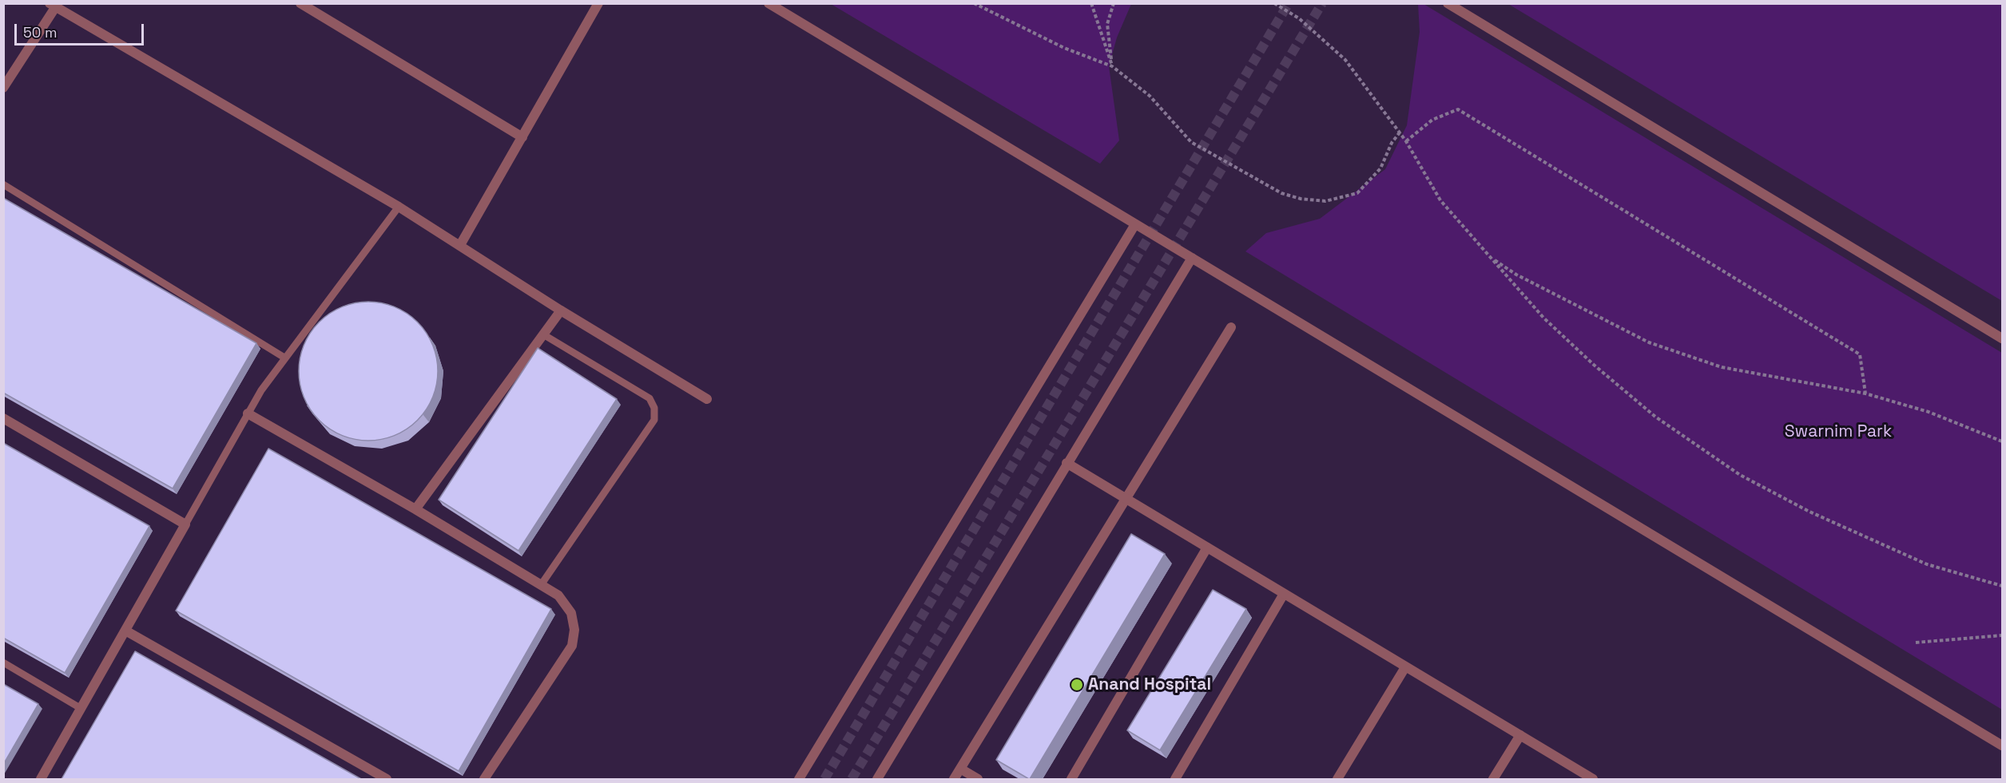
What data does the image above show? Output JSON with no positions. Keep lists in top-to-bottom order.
{
  "parks": ["Swarnim Park"],
  "places": ["Anand Hospital"],
  "scale_bar": "50 m"
}
